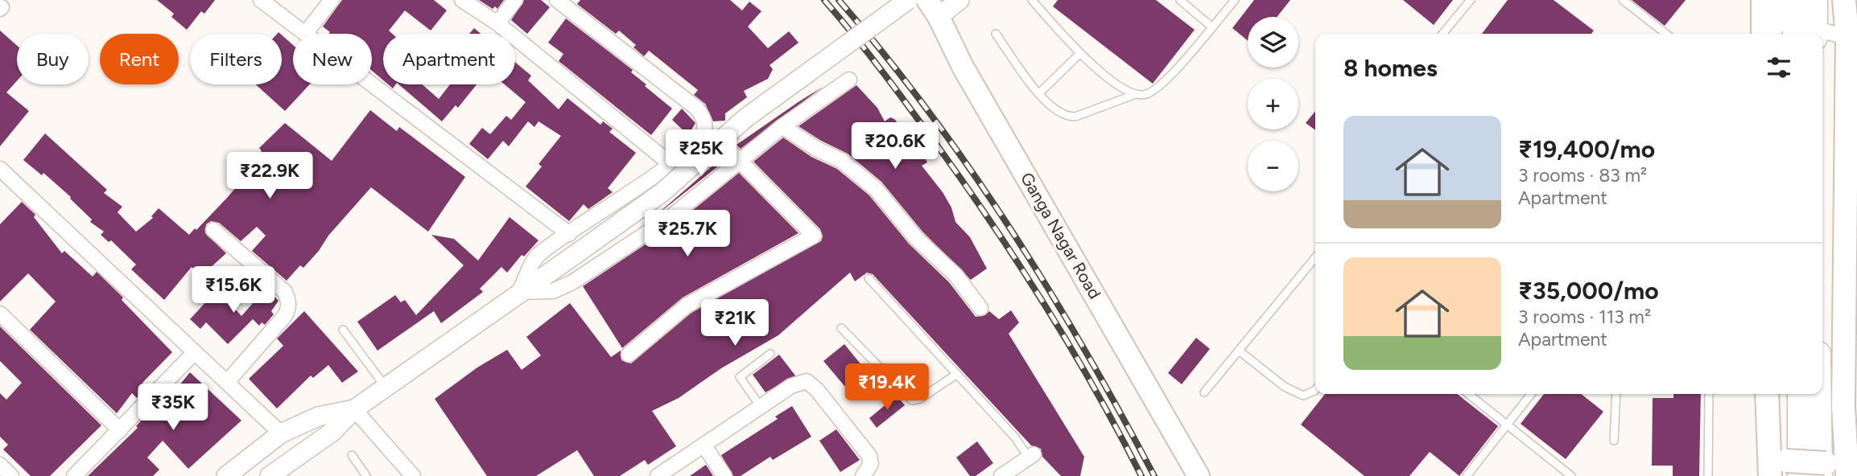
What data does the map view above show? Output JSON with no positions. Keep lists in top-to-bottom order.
{
  "streets": {
    "main road": ["Ganga Nagar Road"]
  },
  "page": {
    "map_buttons": ["+", "−"],
    "chip": [
      "Buy",
      "Rent",
      "Filters",
      "New",
      "Apartment"
    ],
    "heading": "8 homes",
    "list": [
      {
        "name": "₹19,400/mo",
        "note": "3 rooms · 83 m² · Apartment"
      },
      {
        "name": "₹35,000/mo",
        "note": "3 rooms · 113 m² · Apartment"
      }
    ],
    "price": [
      "₹20.6K",
      "₹25K",
      "₹22.9K",
      "₹25.7K",
      "₹15.6K",
      "₹21K",
      "₹19.4K",
      "₹35K"
    ]
  }
}
